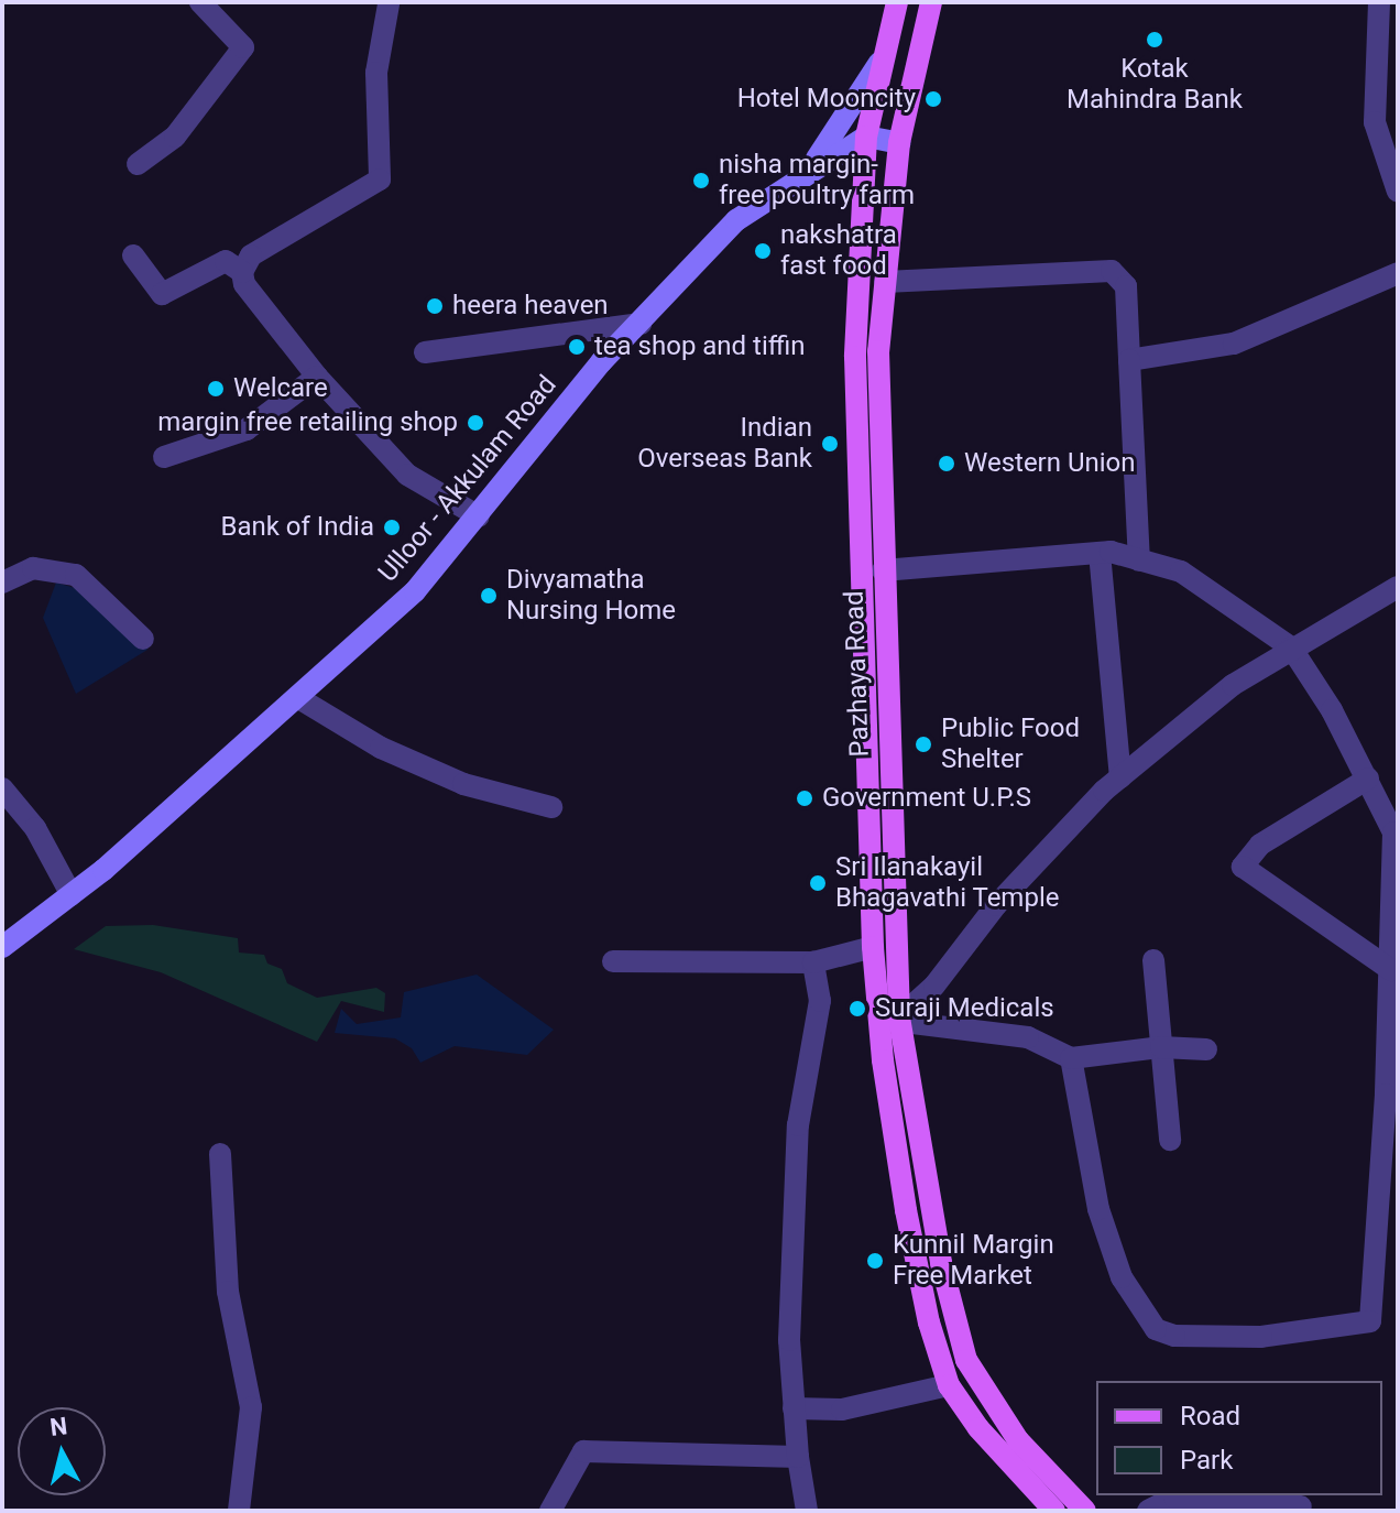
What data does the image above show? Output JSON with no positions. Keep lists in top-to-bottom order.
{
  "streets": {
    "main road": ["Ulloor - Akkulam Road", "Pazhaya Road"]
  },
  "places": [
    "Kotak Mahindra Bank",
    "Hotel Mooncity",
    "nisha margin- free poultry farm",
    "nakshatra fast food",
    "heera heaven",
    "tea shop and tiffin",
    "Welcare",
    "margin free retailing shop",
    "Indian Overseas Bank",
    "Western Union",
    "Bank of India",
    "Divyamatha Nursing Home",
    "Public Food Shelter",
    "Government U.P.S",
    "Sri Ilanakayil Bhagavathi Temple",
    "Suraji Medicals",
    "Kunnil Margin Free Market"
  ],
  "legend": ["Road", "Park"],
  "north": "top"
}
